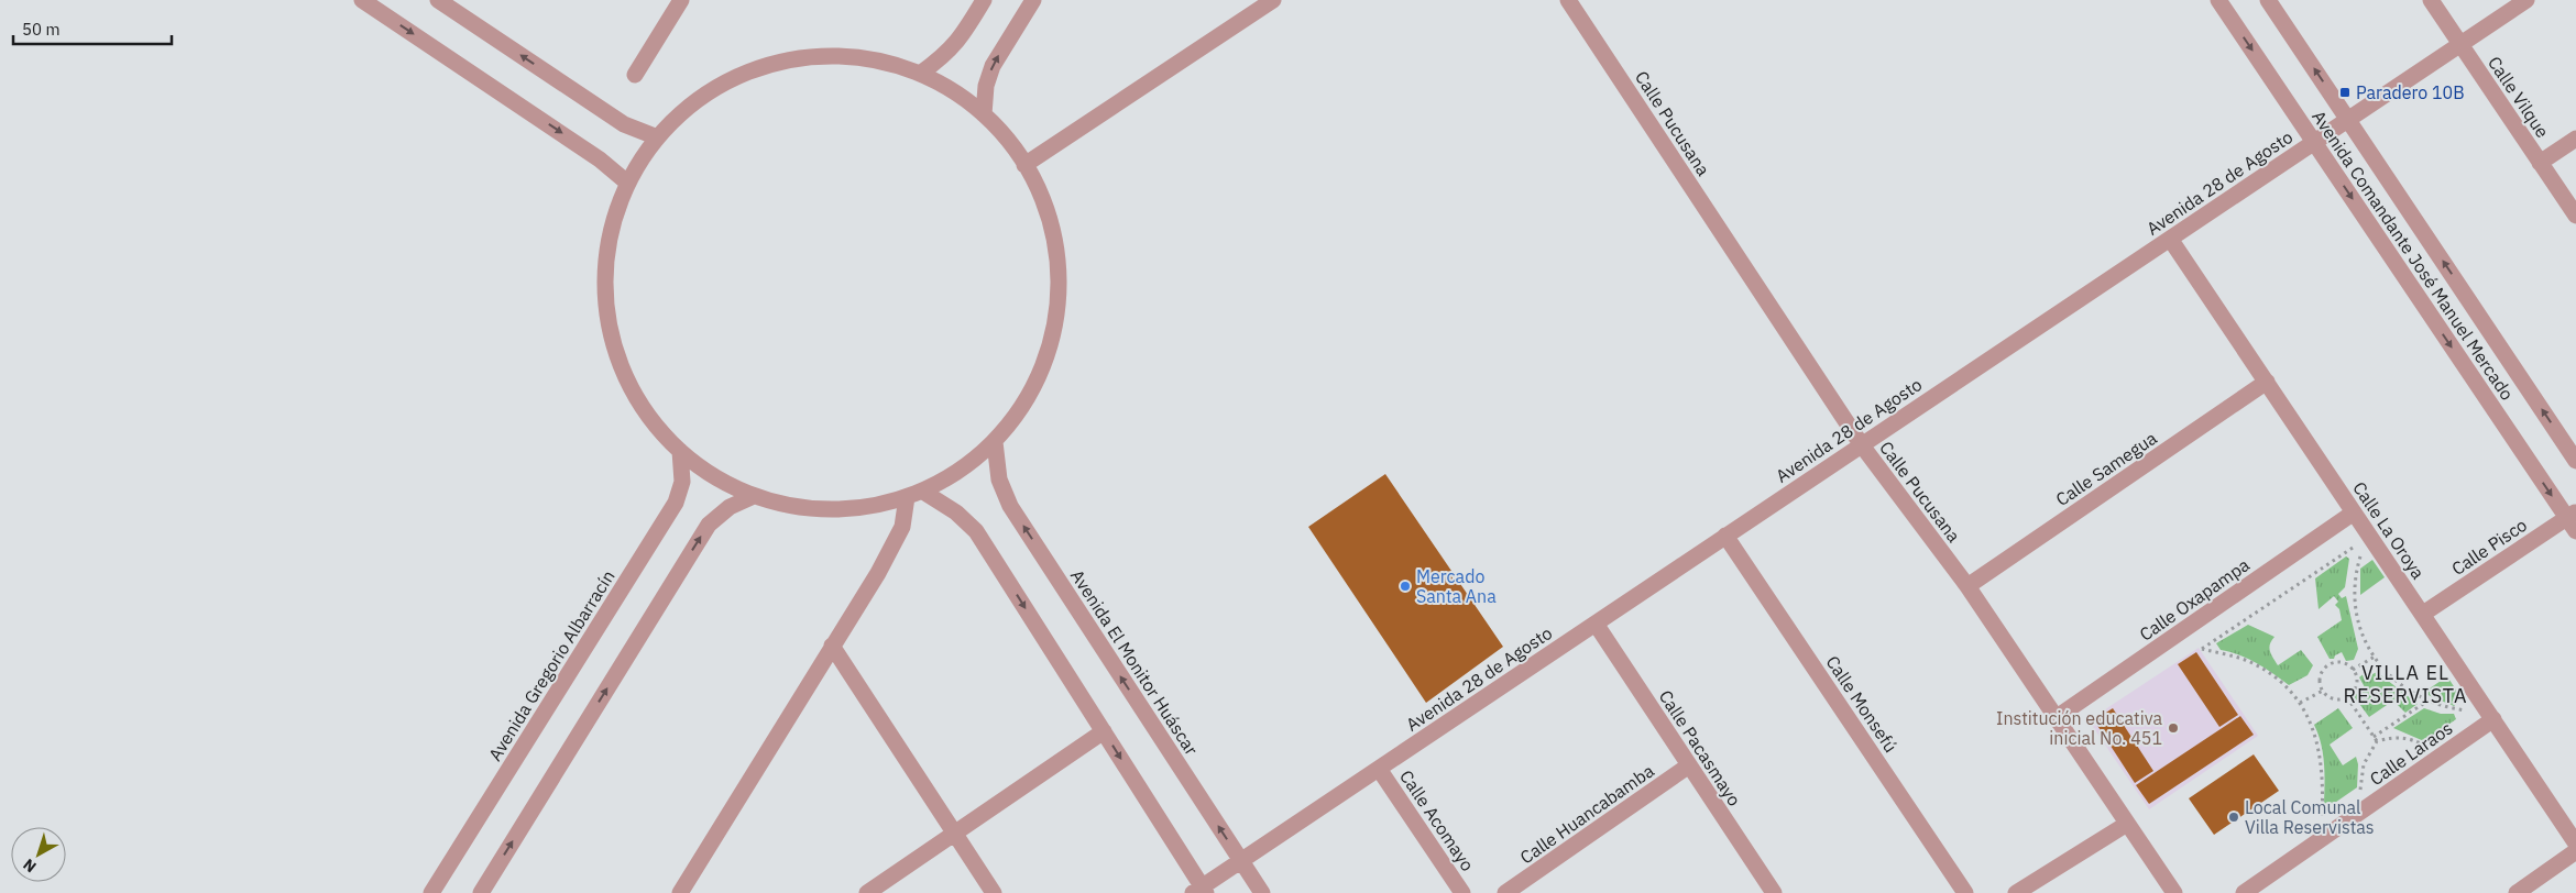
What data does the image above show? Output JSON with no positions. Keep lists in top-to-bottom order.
{
  "streets": {
    "street": [
      "Calle Vilque",
      "Calle Pucusana",
      "Avenida 28 de Agosto",
      "Avenida Comandante José Manuel Mercado",
      "Calle Samegua",
      "Calle La Oroya",
      "Calle Pisco",
      "Calle Oxapampa",
      "Avenida El Monitor Huáscar",
      "Avenida Gregorio Albarracín",
      "Calle Monsefú",
      "Calle Pacasmayo",
      "Calle Laraos",
      "Calle Huancabamba",
      "Calle Acomayo"
    ]
  },
  "crossings": [
    ["Calle Vilque", "Avenida 28 de Agosto"],
    ["Calle Pucusana", "Avenida 28 de Agosto"],
    ["Calle Pucusana", "Calle Samegua"],
    ["Calle Pucusana", "Calle Oxapampa"],
    ["Avenida 28 de Agosto", "Avenida Comandante José Manuel Mercado"],
    ["Avenida 28 de Agosto", "Calle La Oroya"],
    ["Avenida 28 de Agosto", "Avenida El Monitor Huáscar"],
    ["Avenida 28 de Agosto", "Calle Monsefú"],
    ["Avenida 28 de Agosto", "Calle Pacasmayo"],
    ["Avenida 28 de Agosto", "Calle Acomayo"],
    ["Avenida Comandante José Manuel Mercado", "Calle Pisco"],
    ["Calle Samegua", "Calle La Oroya"],
    ["Calle La Oroya", "Calle Pisco"],
    ["Calle La Oroya", "Calle Oxapampa"],
    ["Calle La Oroya", "Calle Laraos"],
    ["Calle Pacasmayo", "Calle Huancabamba"]
  ],
  "districts": ["VILLA EL RESERVISTA"],
  "places": {
    "transit": ["Paradero 10B"],
    "other": ["Mercado Santa Ana", "Institución educativa inicial No. 451", "Local Comunal Villa Reservistas"]
  },
  "scale_bar": "50 m",
  "north": "bottom left"
}
